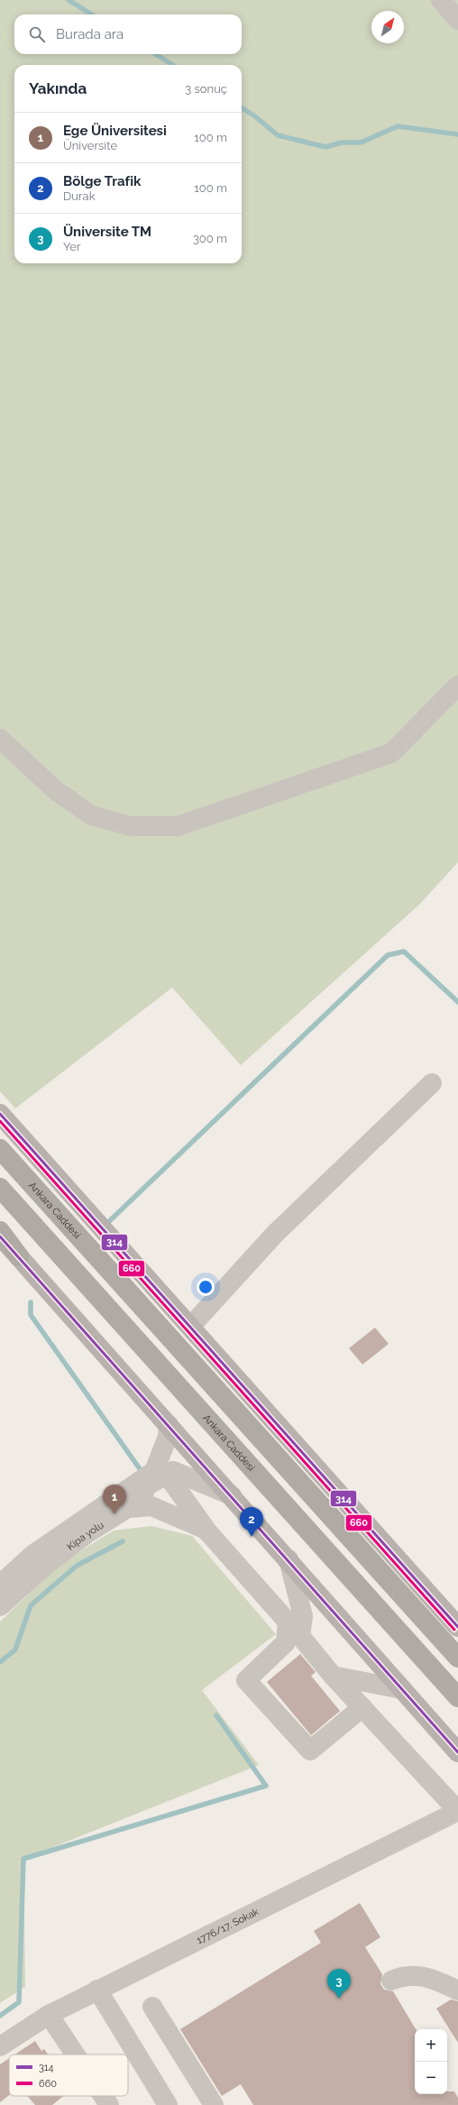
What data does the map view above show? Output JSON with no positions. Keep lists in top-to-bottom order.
{
  "streets": {
    "highway": ["Ankara Caddesi"],
    "street": ["Kipa yolu", "1776/17. Sokak"]
  },
  "lines": ["transit line 314", "transit line 660"],
  "legend": ["314", "660"],
  "north": "top right",
  "page": {
    "search": "Burada ara",
    "heading": ["Yakında", "3 sonuç"],
    "list": [
      {
        "mark": "1",
        "name": "Ege Üniversitesi",
        "note": "Üniversite",
        "value": "100 m"
      },
      {
        "mark": "2",
        "name": "Bölge Trafik",
        "note": "Durak",
        "value": "100 m"
      },
      {
        "mark": "3",
        "name": "Üniversite TM",
        "note": "Yer",
        "value": "300 m"
      }
    ],
    "pins": ["1", "2", "3"],
    "map_buttons": ["+", "−"]
  }
}
